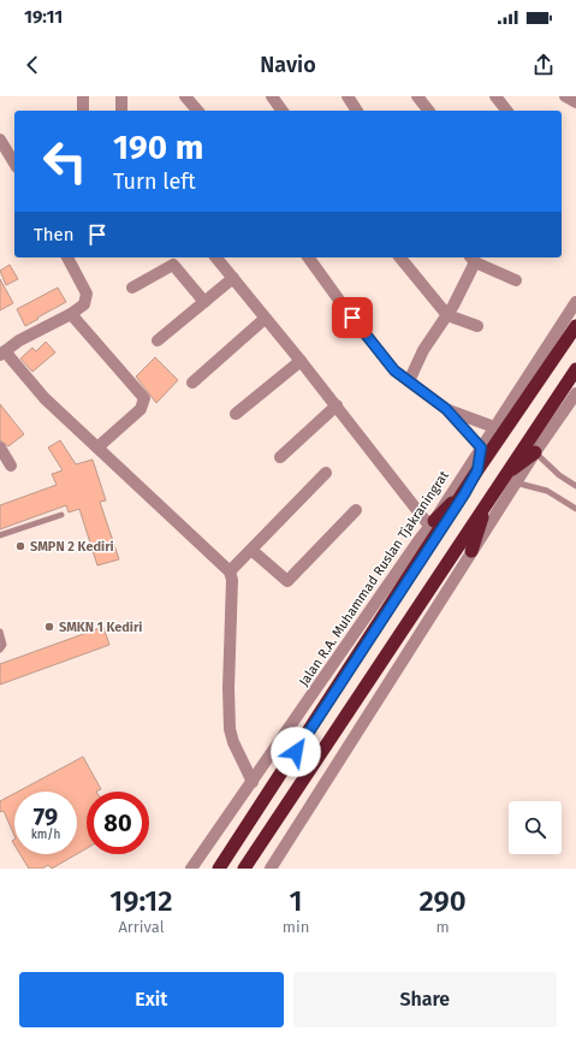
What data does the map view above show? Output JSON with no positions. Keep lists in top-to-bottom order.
{
  "streets": {
    "highway": ["Jalan R.A. Muhammad Ruslan Tjakraningrat"]
  },
  "places": ["SMPN 2 Kediri", "SMKN 1 Kediri"],
  "page": {
    "status": "19:11",
    "header": "Navio",
    "turn": ["190 m", "Turn left"],
    "then": "Then",
    "speed": "79 km/h",
    "limit": "80",
    "eta": [
      "19:12",
      "Arrival",
      "1",
      "min",
      "290",
      "m"
    ],
    "buttons": ["Exit", "Share"]
  }
}
